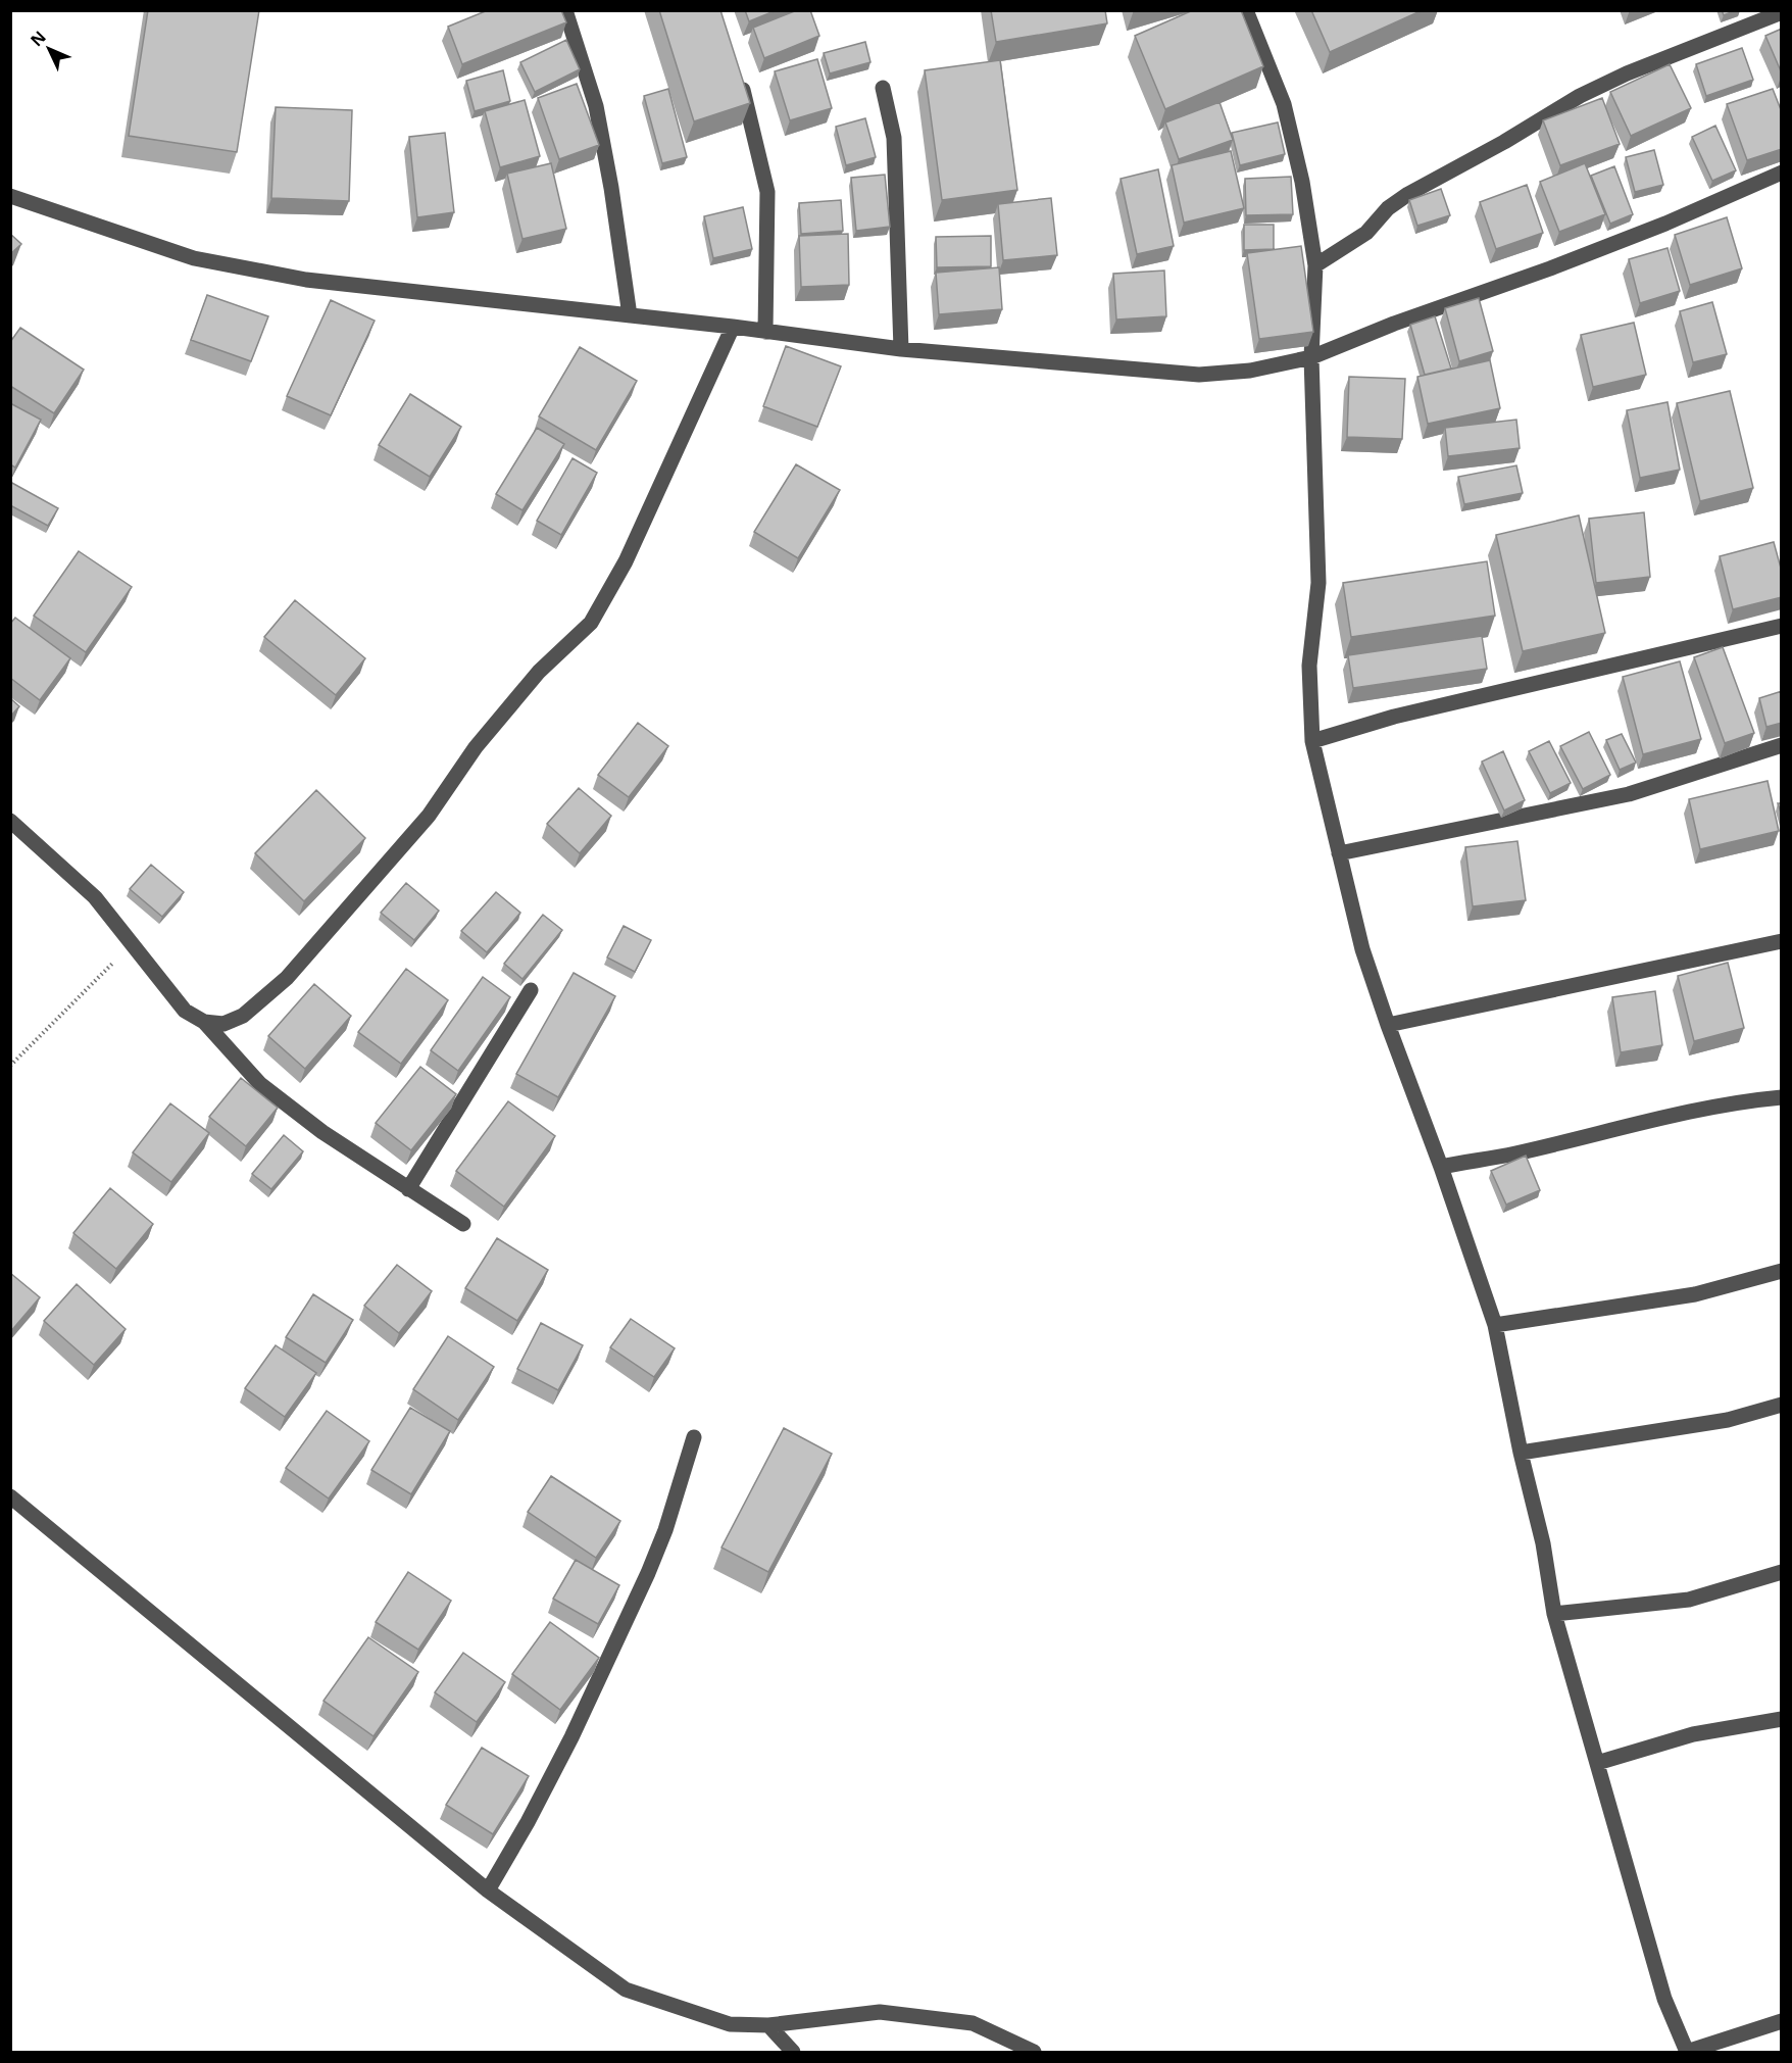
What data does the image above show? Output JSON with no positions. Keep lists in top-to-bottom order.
{
  "north": "top left"
}
